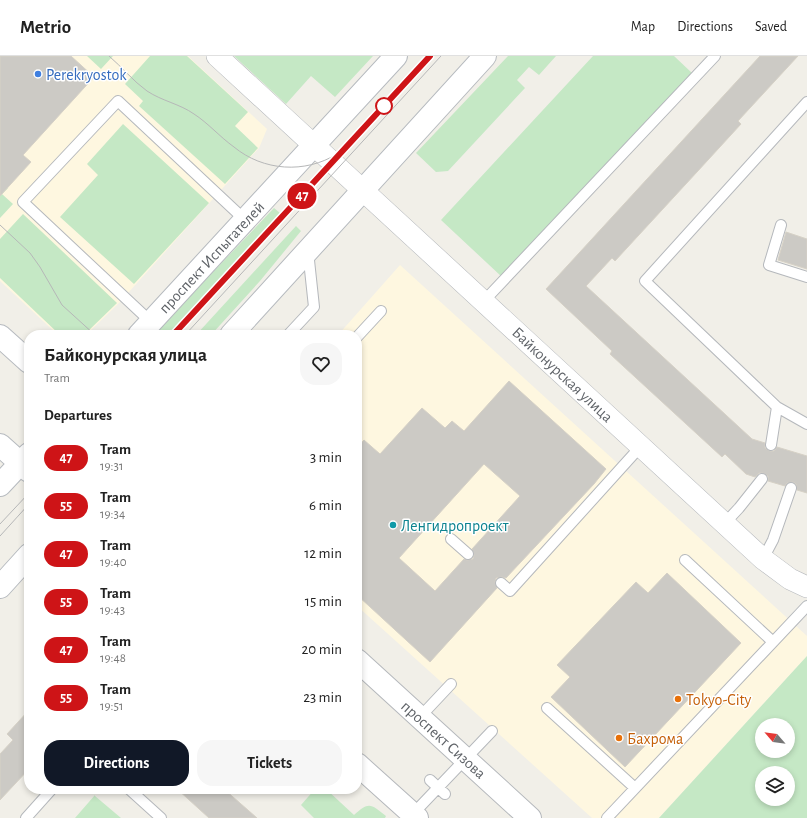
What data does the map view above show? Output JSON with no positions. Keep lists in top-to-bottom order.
{
  "streets": {
    "main road": ["проспект Испытателей", "проспект Сизова"],
    "street": ["Байконурская улица"]
  },
  "crossings": [
    ["проспект Испытателей", "Байконурская улица"]
  ],
  "places": [
    "Perekryostok",
    "Ленгидропроект",
    "Tokyo-City",
    "Бахрома"
  ],
  "lines": ["tram line 47"],
  "north": "top left",
  "page": {
    "header": "Metrio",
    "nav": ["Map", "Directions", "Saved"],
    "on_map": "47",
    "heading": [
      ["Байконурская улица", "Tram"],
      "Departures"
    ],
    "list": [
      {
        "mark": "47",
        "name": "Tram",
        "note": "19:31",
        "value": "3 min"
      },
      {
        "mark": "55",
        "name": "Tram",
        "note": "19:34",
        "value": "6 min"
      },
      {
        "mark": "47",
        "name": "Tram",
        "note": "19:40",
        "value": "12 min"
      },
      {
        "mark": "55",
        "name": "Tram",
        "note": "19:43",
        "value": "15 min"
      },
      {
        "mark": "47",
        "name": "Tram",
        "note": "19:48",
        "value": "20 min"
      },
      {
        "mark": "55",
        "name": "Tram",
        "note": "19:51",
        "value": "23 min"
      }
    ],
    "buttons": ["Directions", "Tickets"]
  }
}
